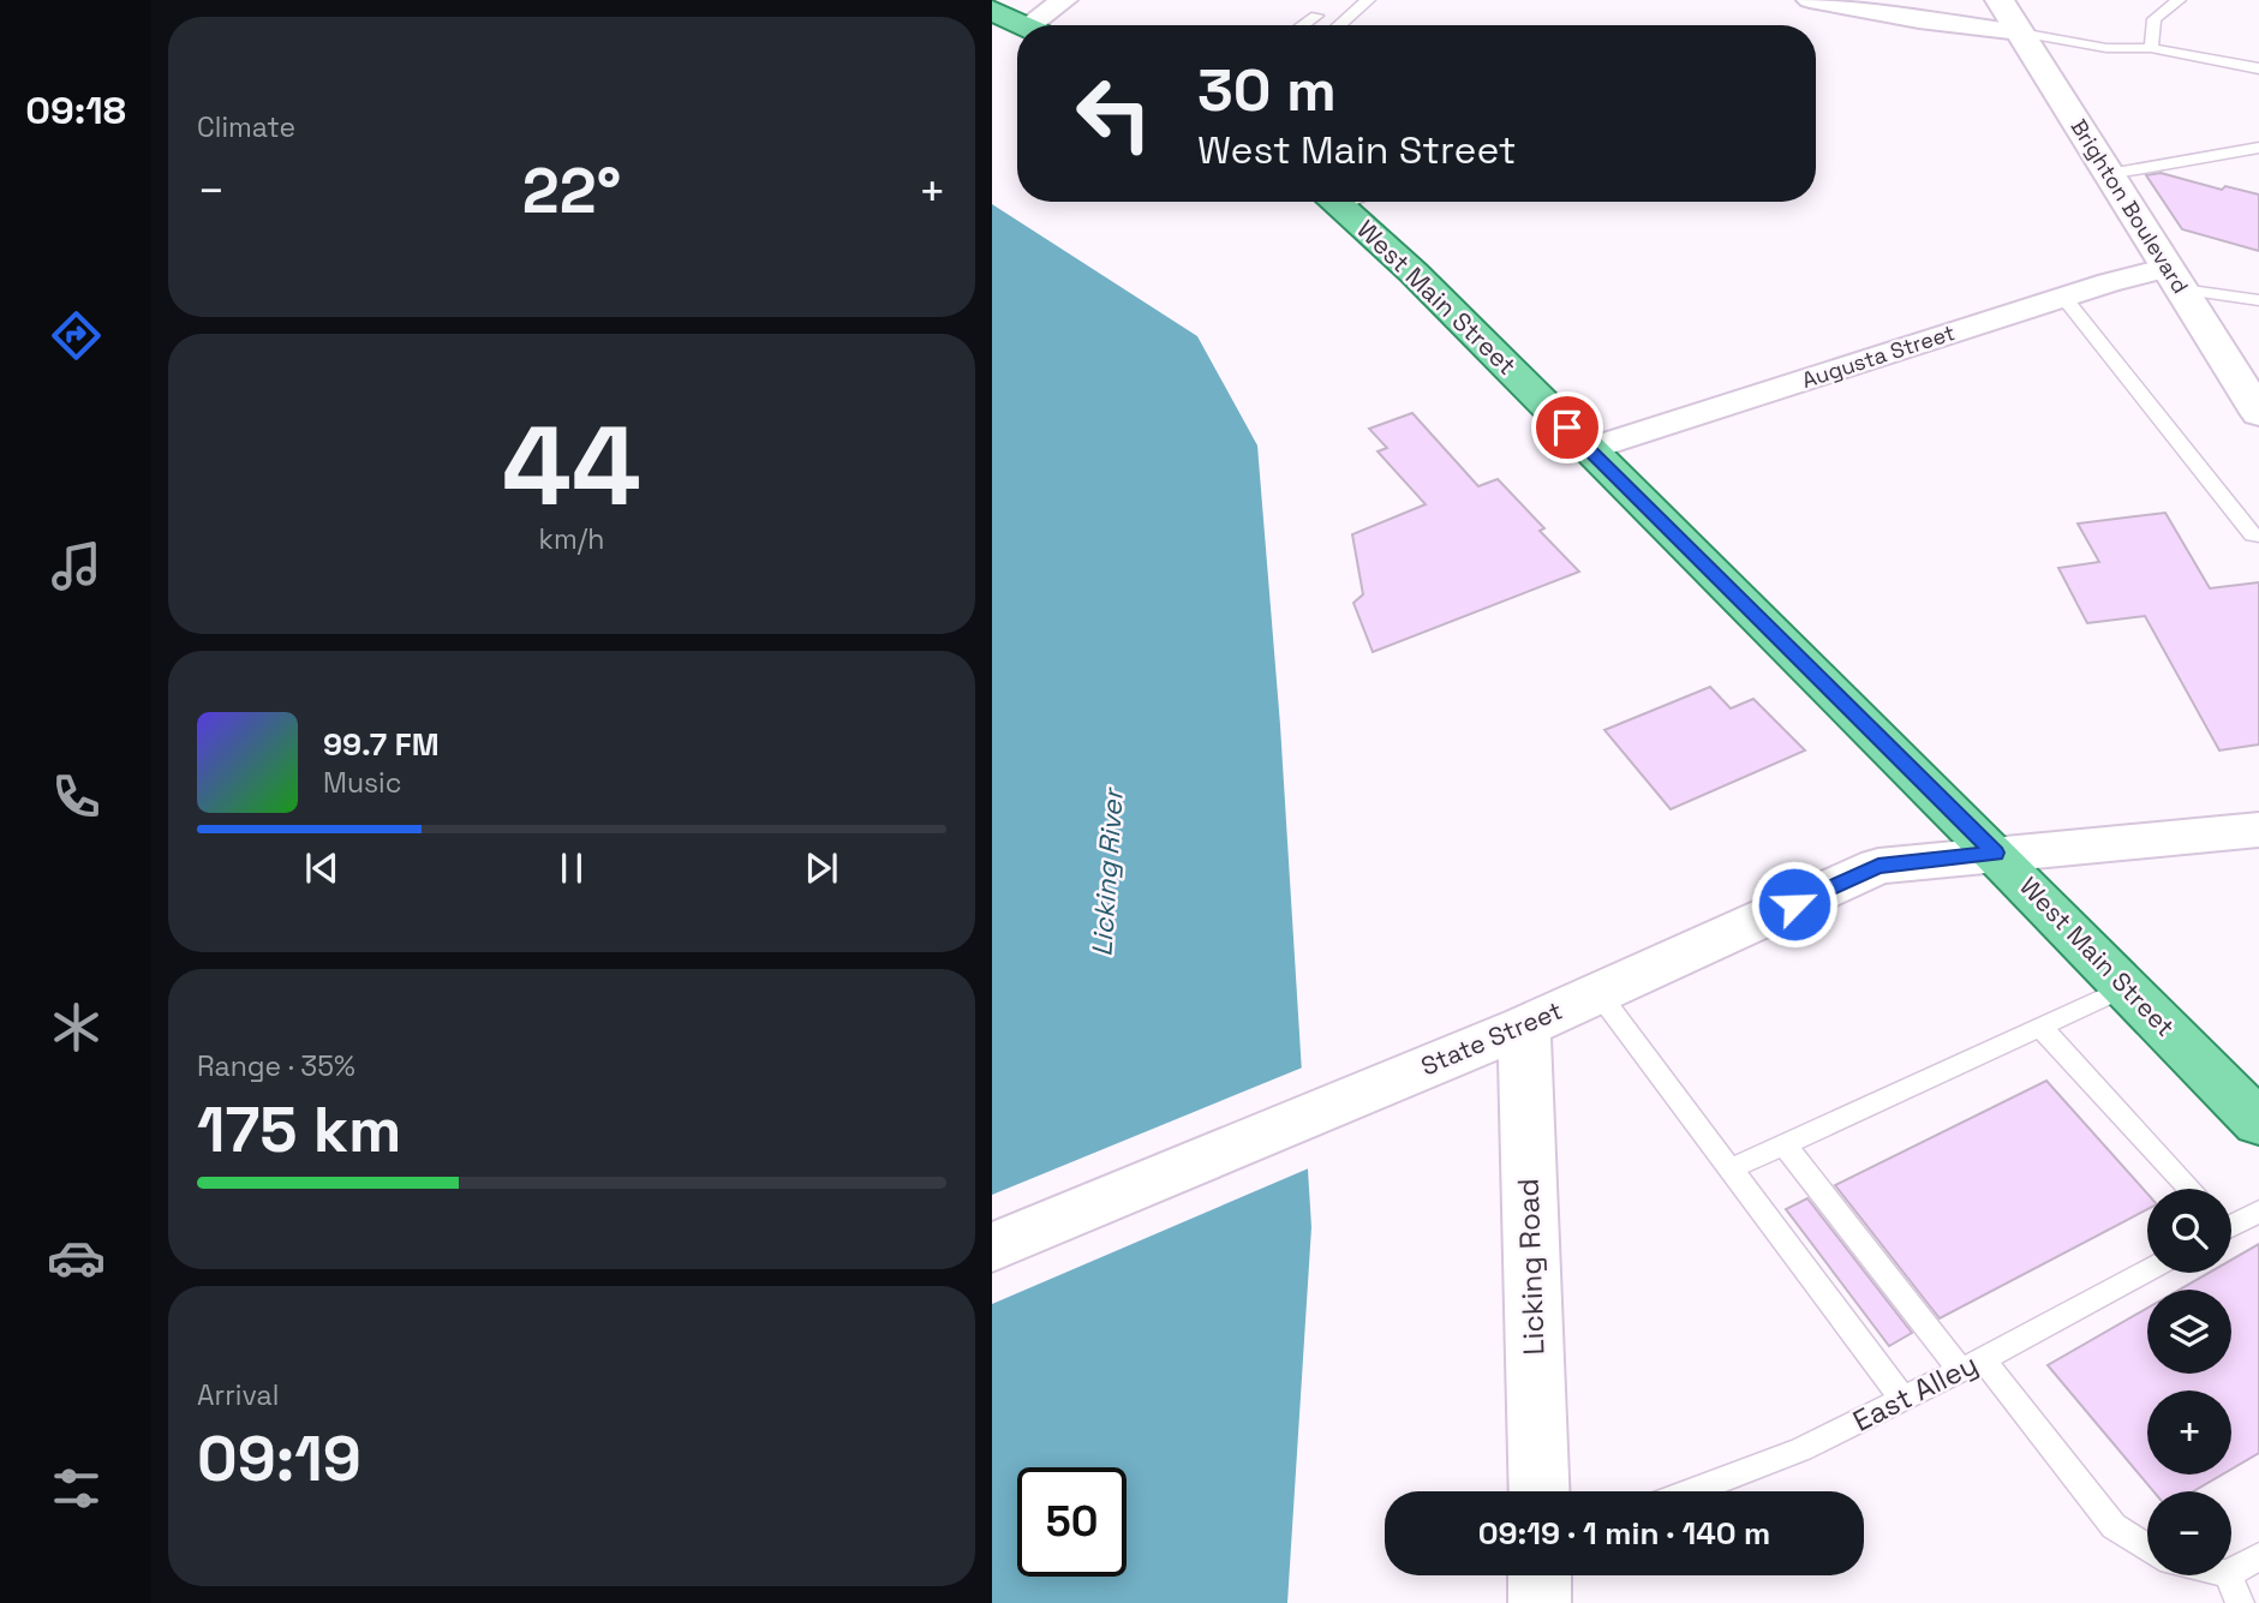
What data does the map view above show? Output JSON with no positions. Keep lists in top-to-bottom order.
{
  "streets": {
    "main road": ["West Main Street"],
    "street": [
      "Brighton Boulevard",
      "Augusta Street",
      "State Street",
      "Licking Road"
    ],
    "lane": ["East Alley"]
  },
  "crossings": [
    ["Brighton Boulevard", "Augusta Street"],
    ["West Main Street", "Augusta Street"],
    ["West Main Street", "State Street"],
    ["State Street", "Licking Road"]
  ],
  "water": ["Licking River"],
  "page": {
    "tabs": "09:18",
    "tile": [
      "Climate",
      ["44", "km/h"],
      ["Range · 35%", "175 km"],
      ["Arrival", "09:19"]
    ],
    "turn": ["30 m", "West Main Street"],
    "heat": ["−", "22°", "+"],
    "song": ["99.7 FM", "Music"],
    "map_buttons": ["+", "−"],
    "limit": "50",
    "trip": "09:19 · 1 min · 140 m"
  }
}
